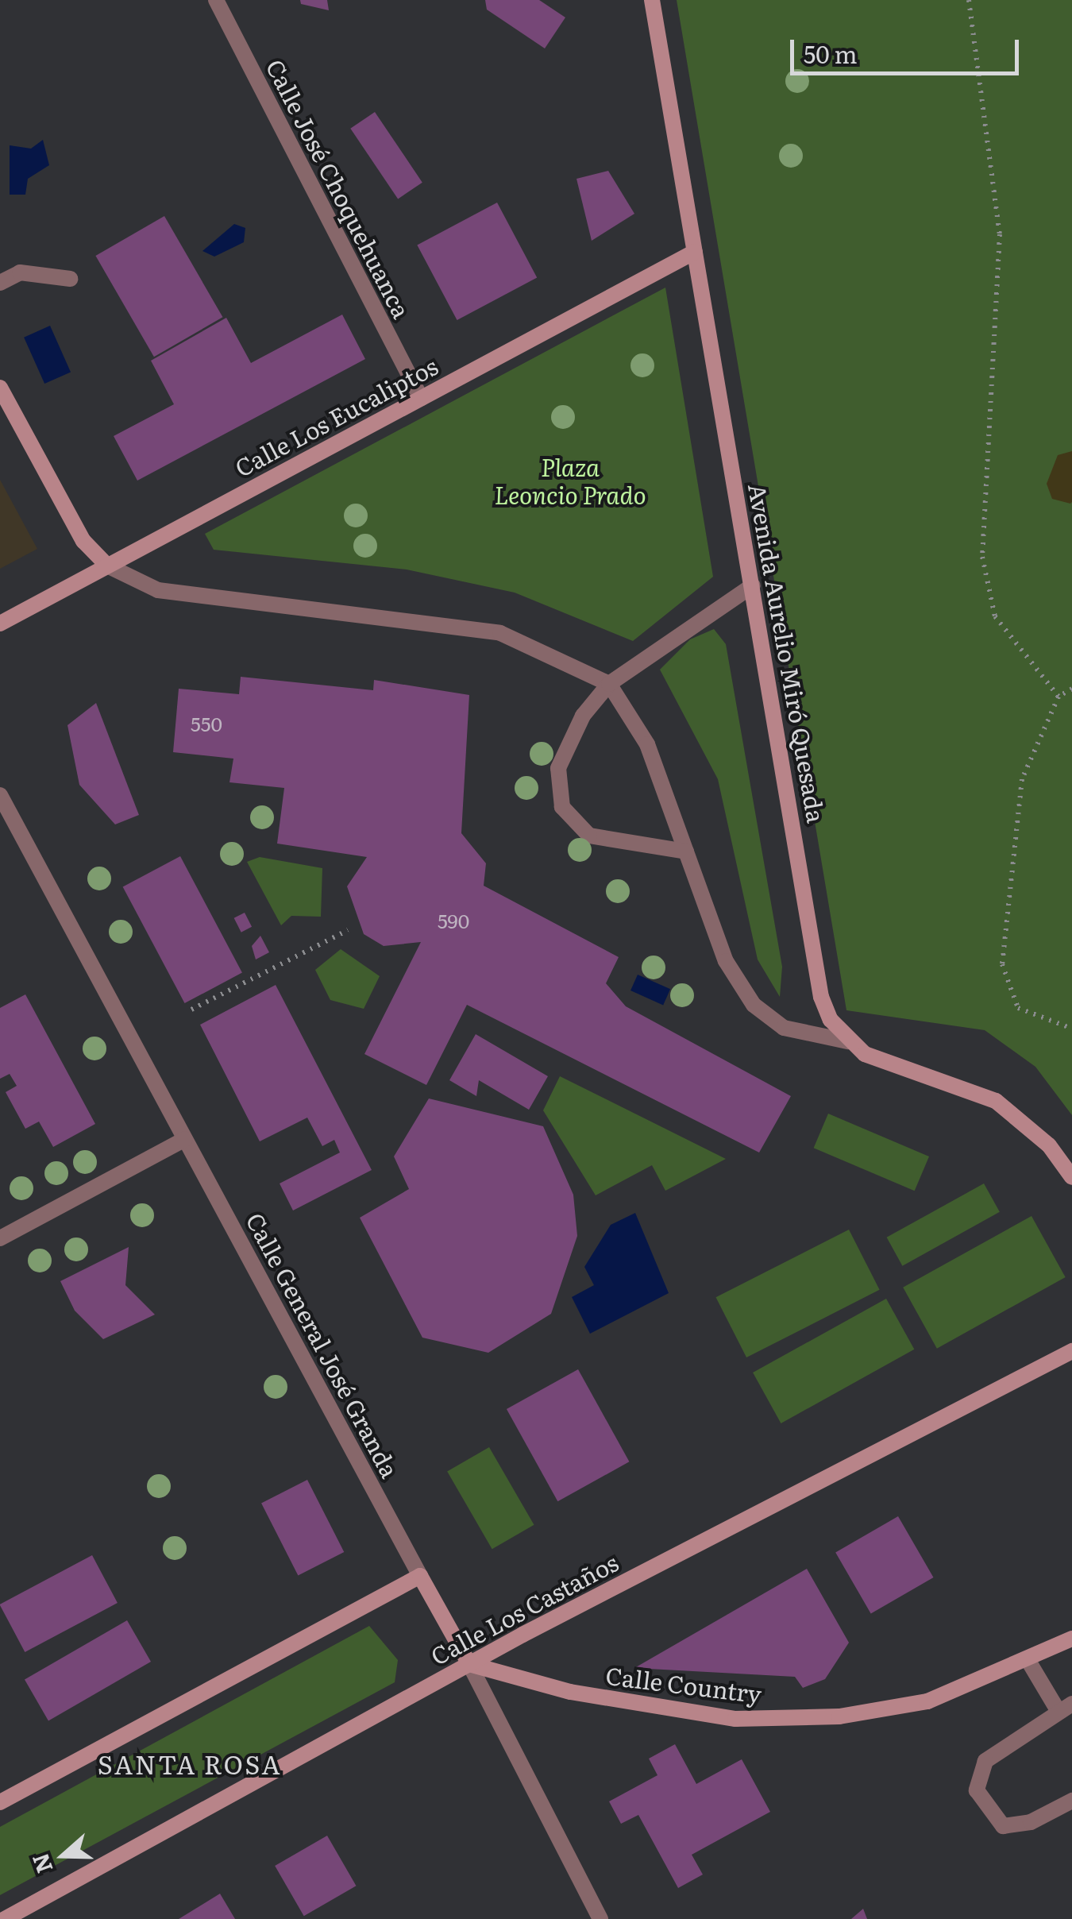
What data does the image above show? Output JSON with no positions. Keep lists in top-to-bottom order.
{
  "streets": {
    "street": [
      "Calle José Choquehuanca",
      "Calle Los Eucaliptos",
      "Avenida Aurelio Miró Quesada",
      "Calle General José Granda",
      "Calle Los Castaños",
      "Calle Country"
    ]
  },
  "crossings": [
    ["Calle José Choquehuanca", "Calle Los Eucaliptos"],
    ["Calle Los Eucaliptos", "Avenida Aurelio Miró Quesada"],
    ["Calle General José Granda", "Calle Los Castaños"],
    ["Calle General José Granda", "Calle Country"],
    ["Calle Los Castaños", "Calle Country"]
  ],
  "districts": ["SANTA ROSA"],
  "parks": ["Plaza Leoncio Prado"],
  "house_numbers": ["550", "590"],
  "scale_bar": "50 m",
  "north": "left"
}
